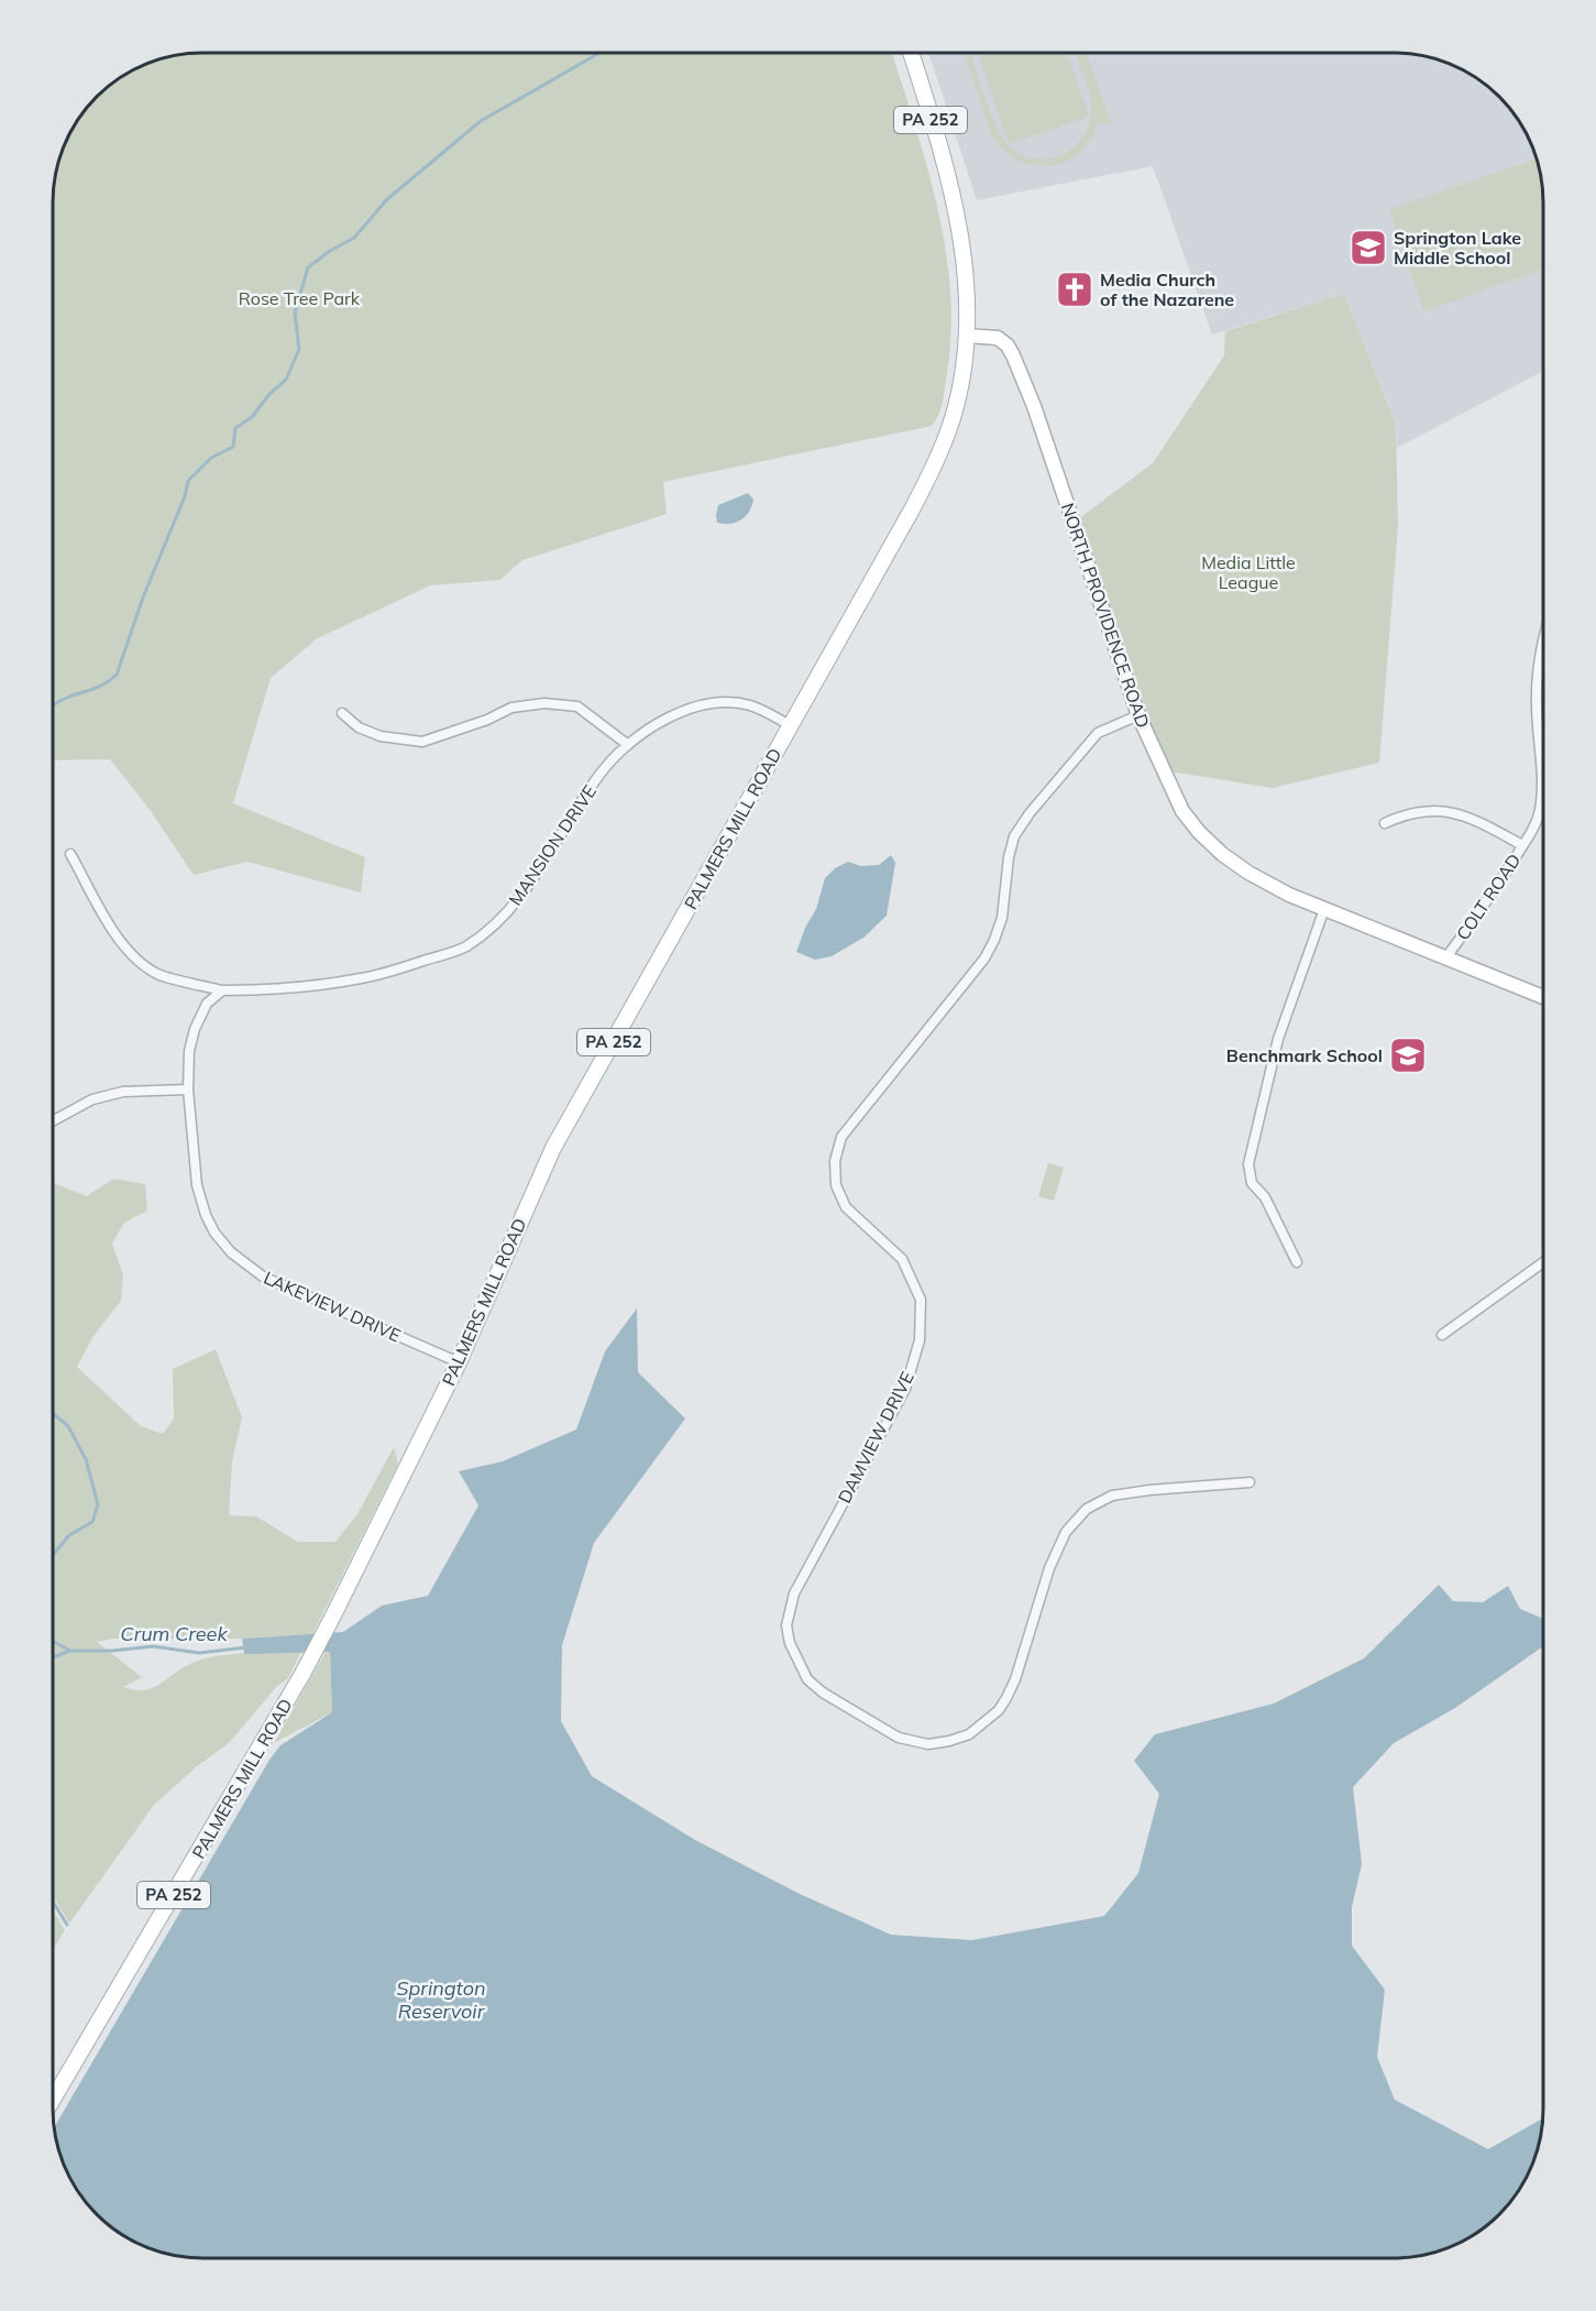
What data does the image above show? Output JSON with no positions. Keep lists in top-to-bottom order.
{
  "streets": {
    "main road": ["PA 252", "NORTH PROVIDENCE ROAD", "PALMERS MILL ROAD"],
    "street": [
      "MANSION DRIVE",
      "COLT ROAD",
      "LAKEVIEW DRIVE",
      "DAMVIEW DRIVE"
    ]
  },
  "crossings": [
    ["PA 252", "NORTH PROVIDENCE ROAD"],
    ["PA 252", "PALMERS MILL ROAD"],
    ["NORTH PROVIDENCE ROAD", "PALMERS MILL ROAD"],
    ["NORTH PROVIDENCE ROAD", "COLT ROAD"],
    ["NORTH PROVIDENCE ROAD", "DAMVIEW DRIVE"],
    ["PALMERS MILL ROAD", "MANSION DRIVE"],
    ["PALMERS MILL ROAD", "LAKEVIEW DRIVE"],
    ["MANSION DRIVE", "LAKEVIEW DRIVE"]
  ],
  "water": ["Crum Creek", "Springton Reservoir"],
  "parks": ["Rose Tree Park", "Media Little League"],
  "places": {
    "school or university": ["Springton Lake Middle School", "Benchmark School"],
    "church": ["Media Church of the Nazarene"]
  }
}
